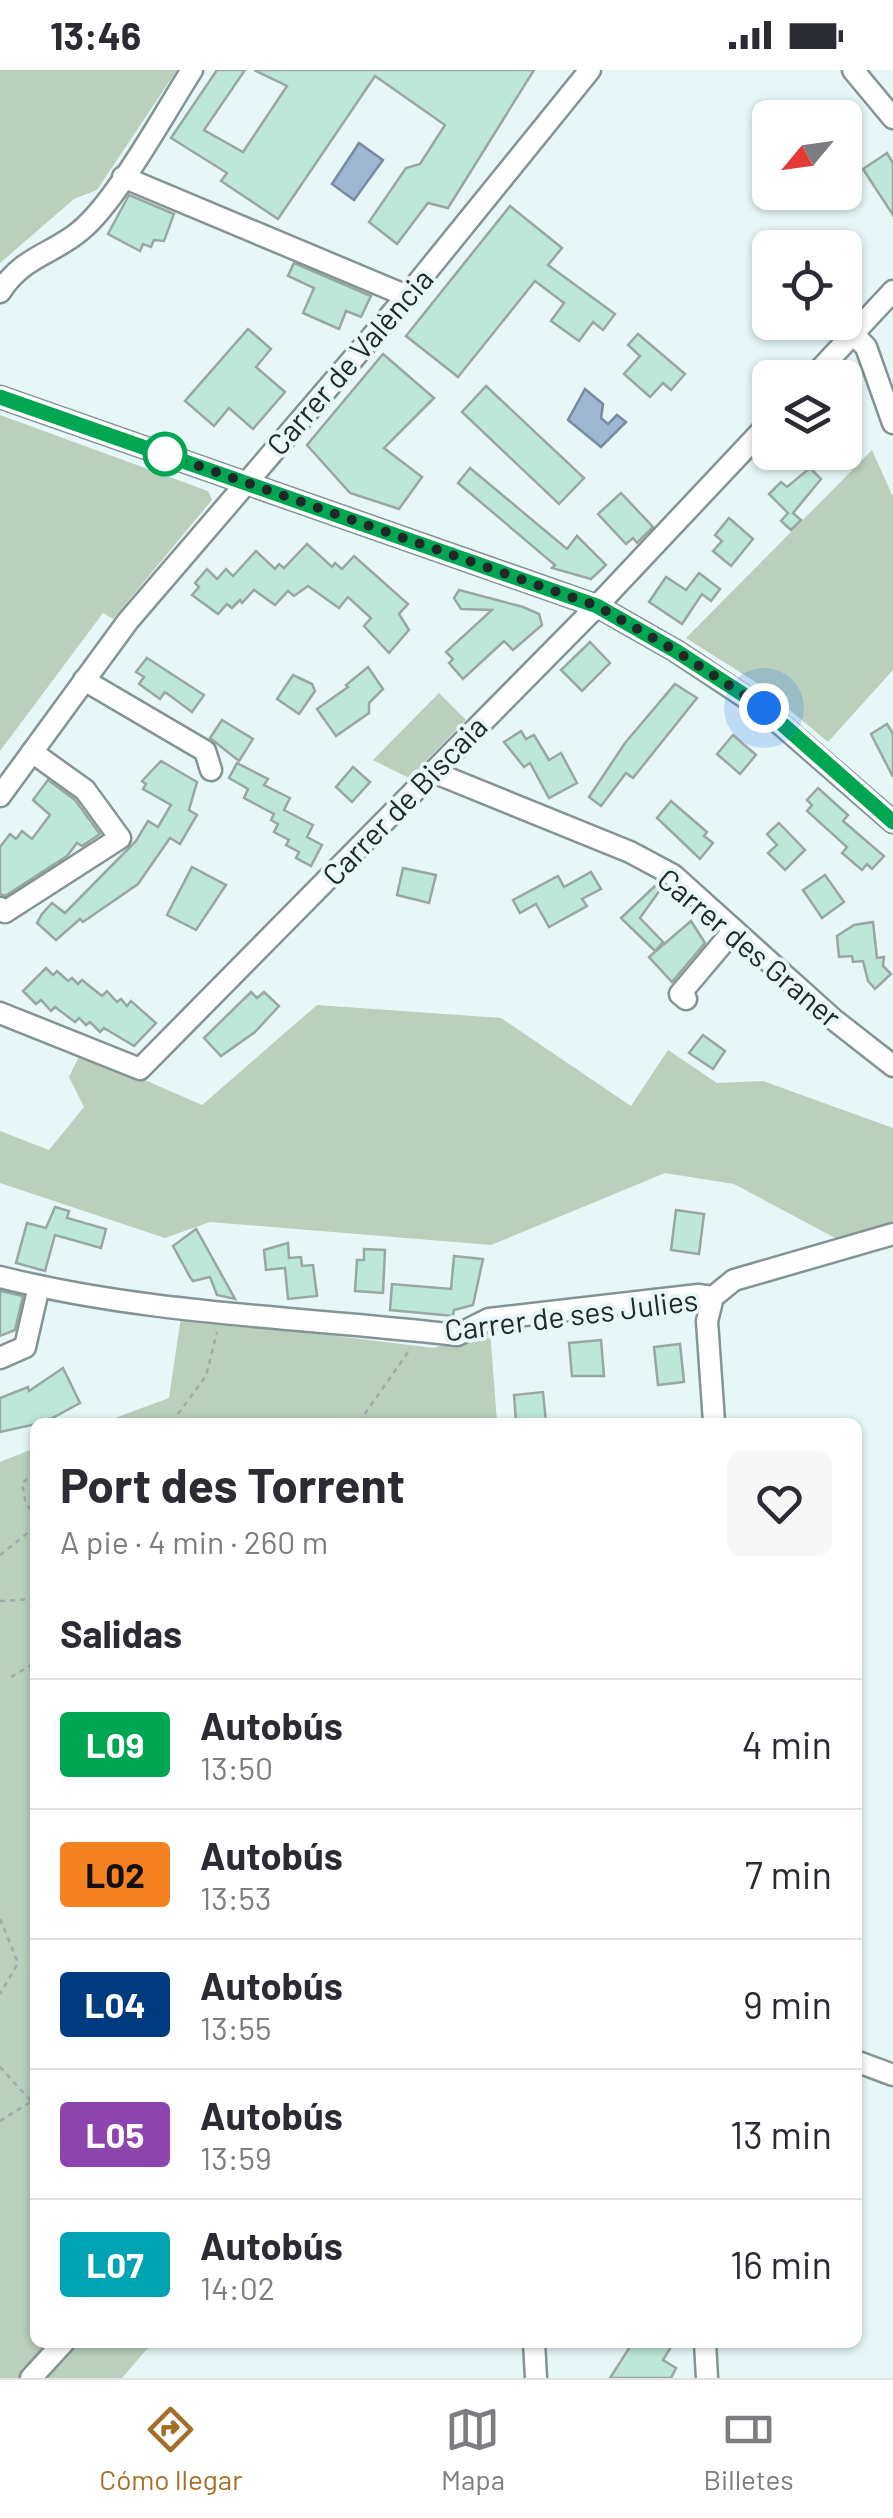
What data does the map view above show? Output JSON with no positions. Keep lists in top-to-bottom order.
{
  "streets": {
    "street": [
      "Carrer de València",
      "Carrer de Biscaia",
      "Carrer des Graner",
      "Carrer de ses Julies"
    ]
  },
  "crossings": [
    ["Carrer de Biscaia", "Carrer des Graner"]
  ],
  "lines": ["bus line L09"],
  "north": "bottom left",
  "page": {
    "status": "13:46",
    "heading": [
      ["Port des Torrent", "A pie · 4 min · 260 m"],
      "Salidas"
    ],
    "list": [
      {
        "mark": "L09",
        "name": "Autobús",
        "note": "13:50",
        "value": "4 min"
      },
      {
        "mark": "L02",
        "name": "Autobús",
        "note": "13:53",
        "value": "7 min"
      },
      {
        "mark": "L04",
        "name": "Autobús",
        "note": "13:55",
        "value": "9 min"
      },
      {
        "mark": "L05",
        "name": "Autobús",
        "note": "13:59",
        "value": "13 min"
      },
      {
        "mark": "L07",
        "name": "Autobús",
        "note": "14:02",
        "value": "16 min"
      }
    ],
    "tabs": ["Cómo llegar", "Mapa", "Billetes"]
  }
}
